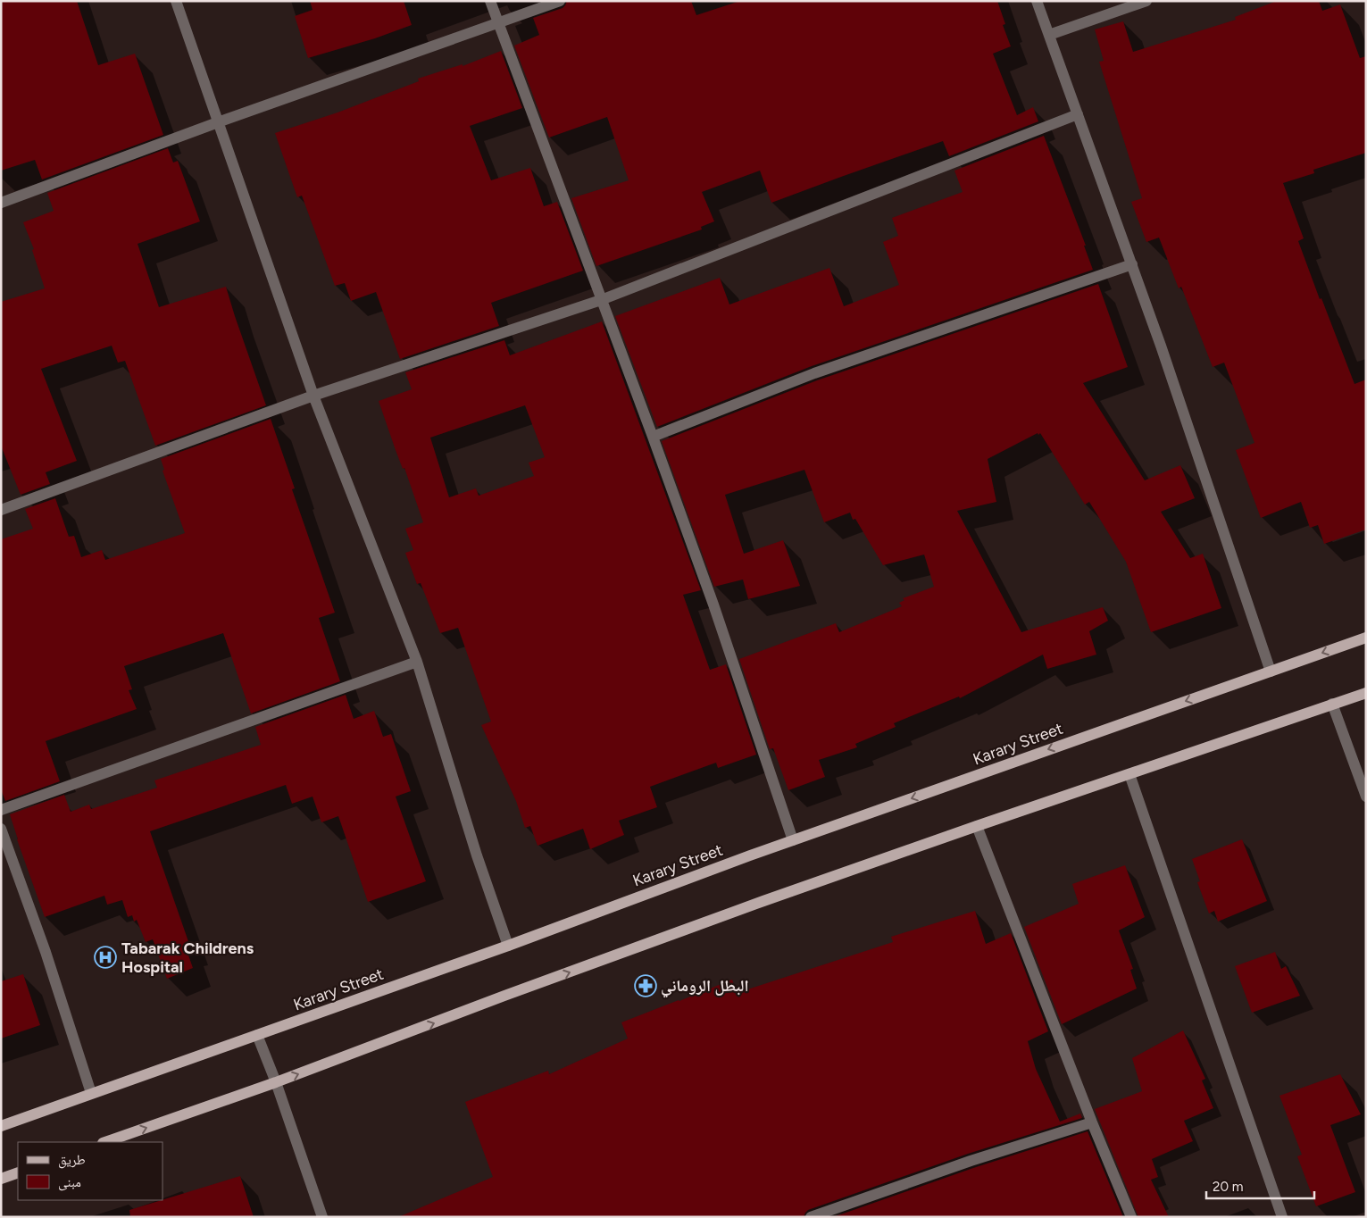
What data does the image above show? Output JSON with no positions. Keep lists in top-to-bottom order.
{
  "streets": {
    "main road": ["Karary Street"]
  },
  "places": {
    "hospital": ["Tabarak Childrens Hospital"],
    "pharmacy": ["البطل الروماني"]
  },
  "legend": ["طريق", "مبنى"],
  "scale_bar": "20 m"
}
